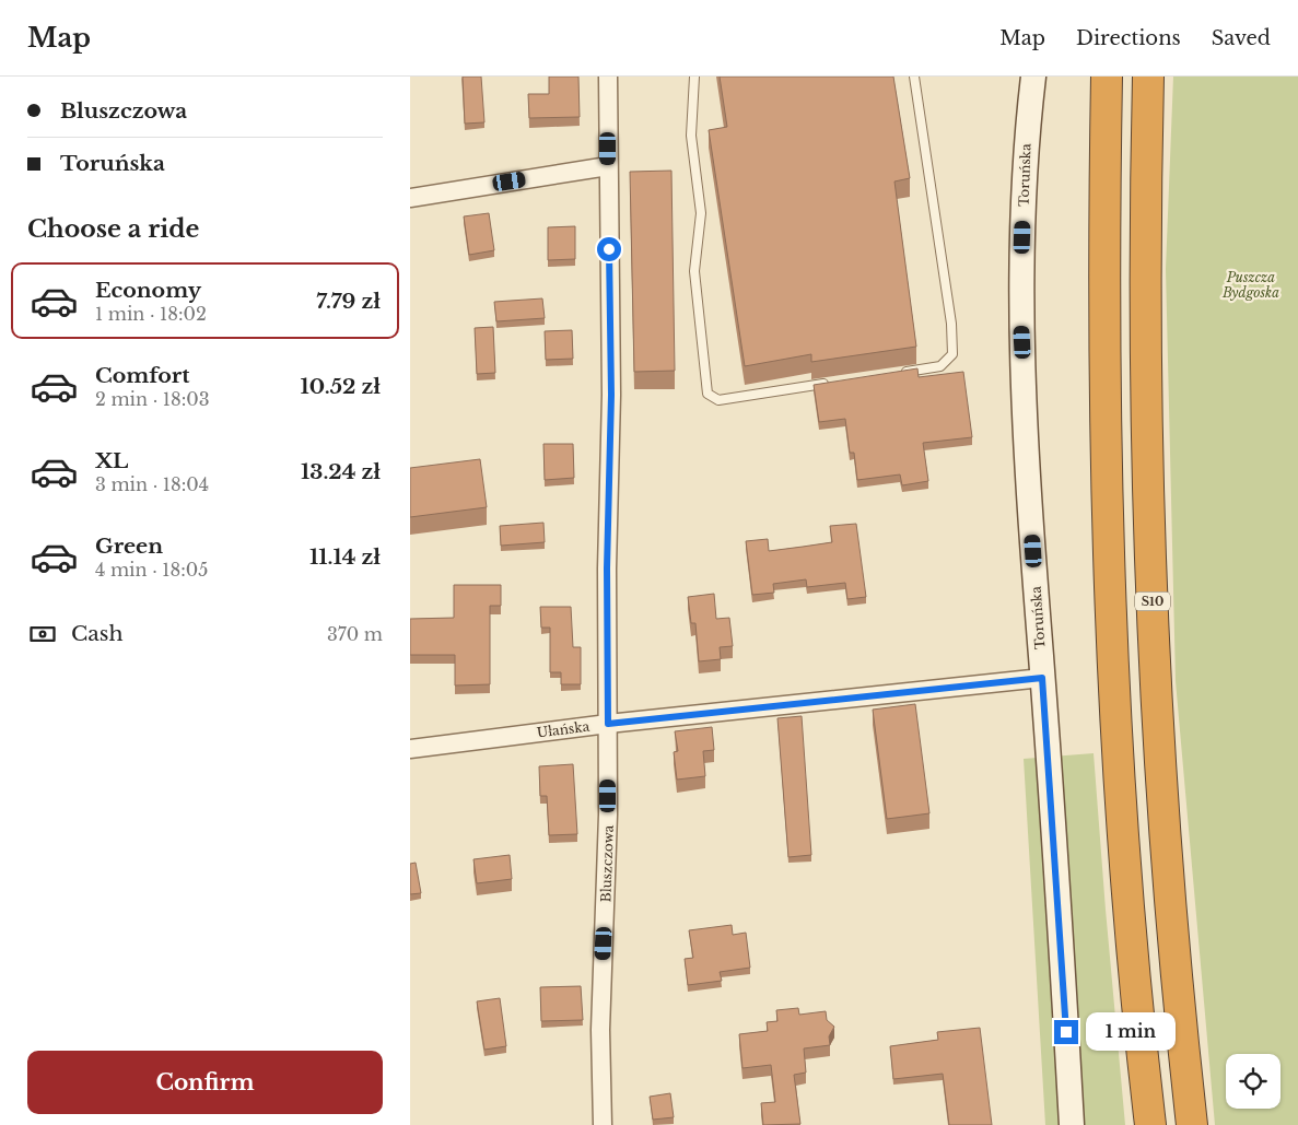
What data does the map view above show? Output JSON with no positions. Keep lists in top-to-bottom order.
{
  "streets": {
    "highway": ["S10"],
    "street": ["Toruńska", "Ułańska", "Bluszczowa"]
  },
  "crossings": [
    ["Toruńska", "Ułańska"],
    ["Ułańska", "Bluszczowa"]
  ],
  "parks": ["Puszcza Bydgoska"],
  "page": {
    "header": "Map",
    "nav": ["Map", "Directions", "Saved"],
    "banner": ["Bluszczowa", "Toruńska"],
    "heading": "Choose a ride",
    "list": [
      {
        "name": "Economy",
        "note": "1 min · 18:02",
        "value": "7.79 zł"
      },
      {
        "name": "Comfort",
        "note": "2 min · 18:03",
        "value": "10.52 zł"
      },
      {
        "name": "XL",
        "note": "3 min · 18:04",
        "value": "13.24 zł"
      },
      {
        "name": "Green",
        "note": "4 min · 18:05",
        "value": "11.14 zł"
      }
    ],
    "pay": ["Cash", "370 m"],
    "bubble": "1 min",
    "buttons": "Confirm"
  }
}
